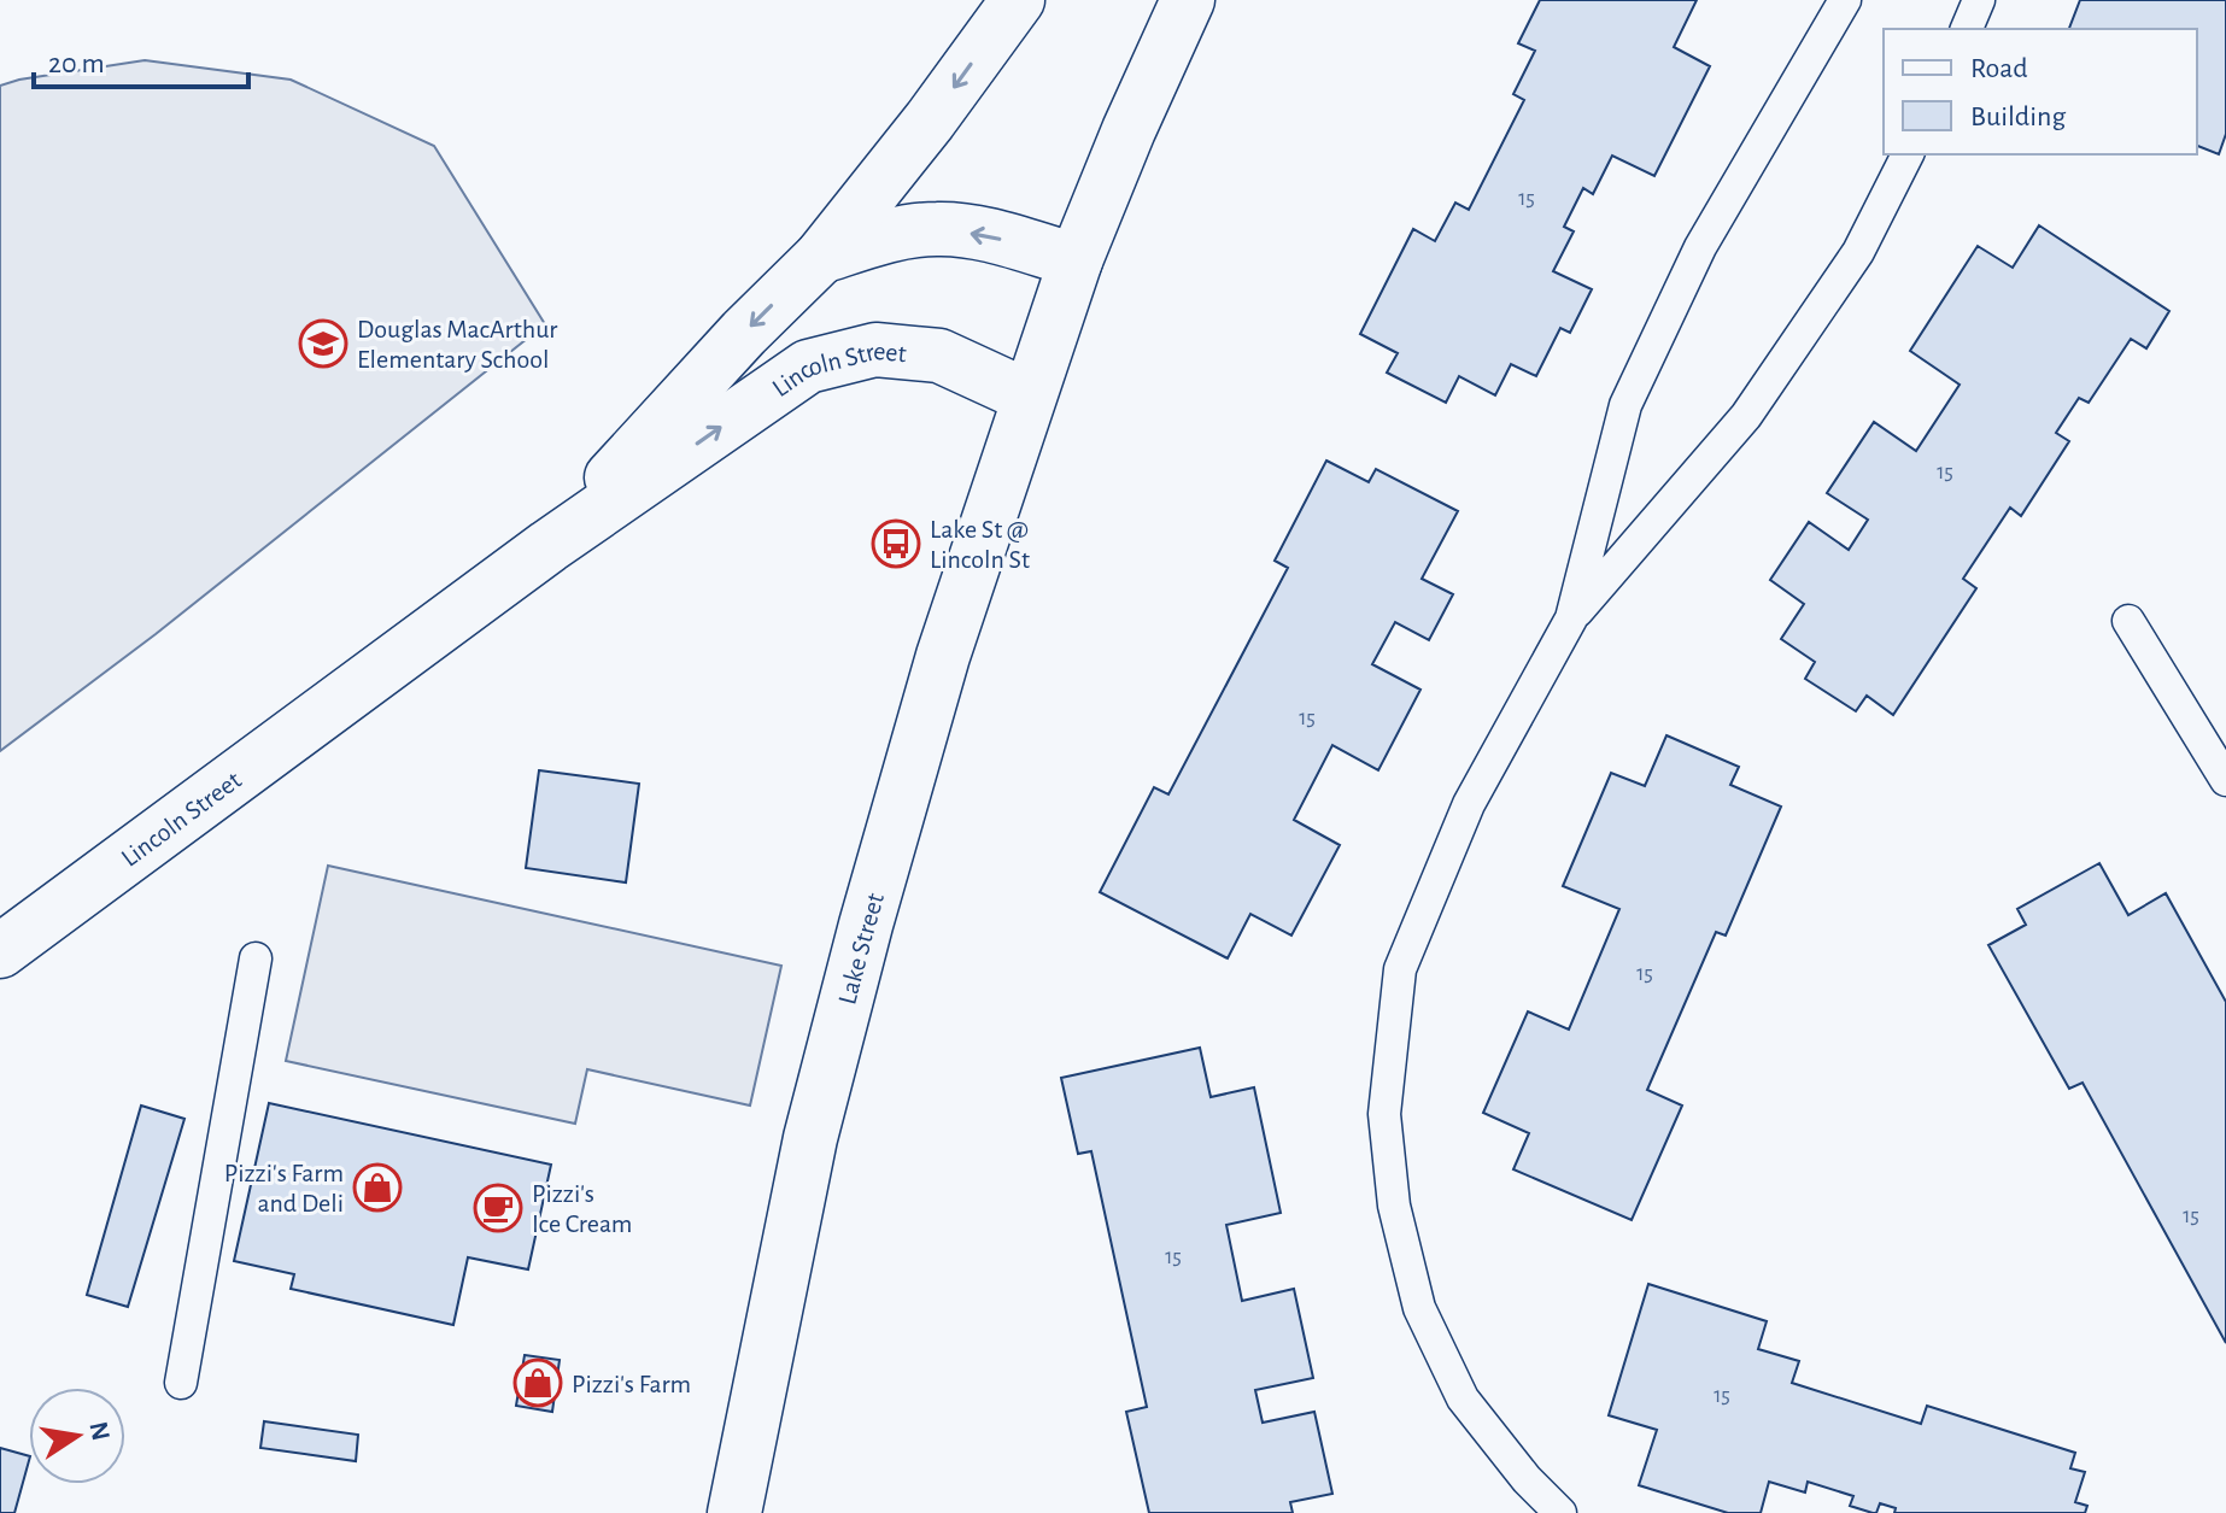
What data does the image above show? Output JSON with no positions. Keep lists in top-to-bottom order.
{
  "streets": {
    "street": ["Lincoln Street", "Lake Street"]
  },
  "crossings": [
    ["Lincoln Street", "Lake Street"]
  ],
  "places": {
    "school or university": ["Douglas MacArthur Elementary School"],
    "bus stop": ["Lake St @ Lincoln St"],
    "shop": ["Pizzi's Farm and Deli", "Pizzi's Farm"],
    "cafe": ["Pizzi's Ice Cream"]
  },
  "house_numbers": [
    "15",
    "15",
    "15",
    "15",
    "15",
    "15",
    "15"
  ],
  "legend": ["Road", "Building"],
  "scale_bar": "20 m",
  "north": "right"
}
